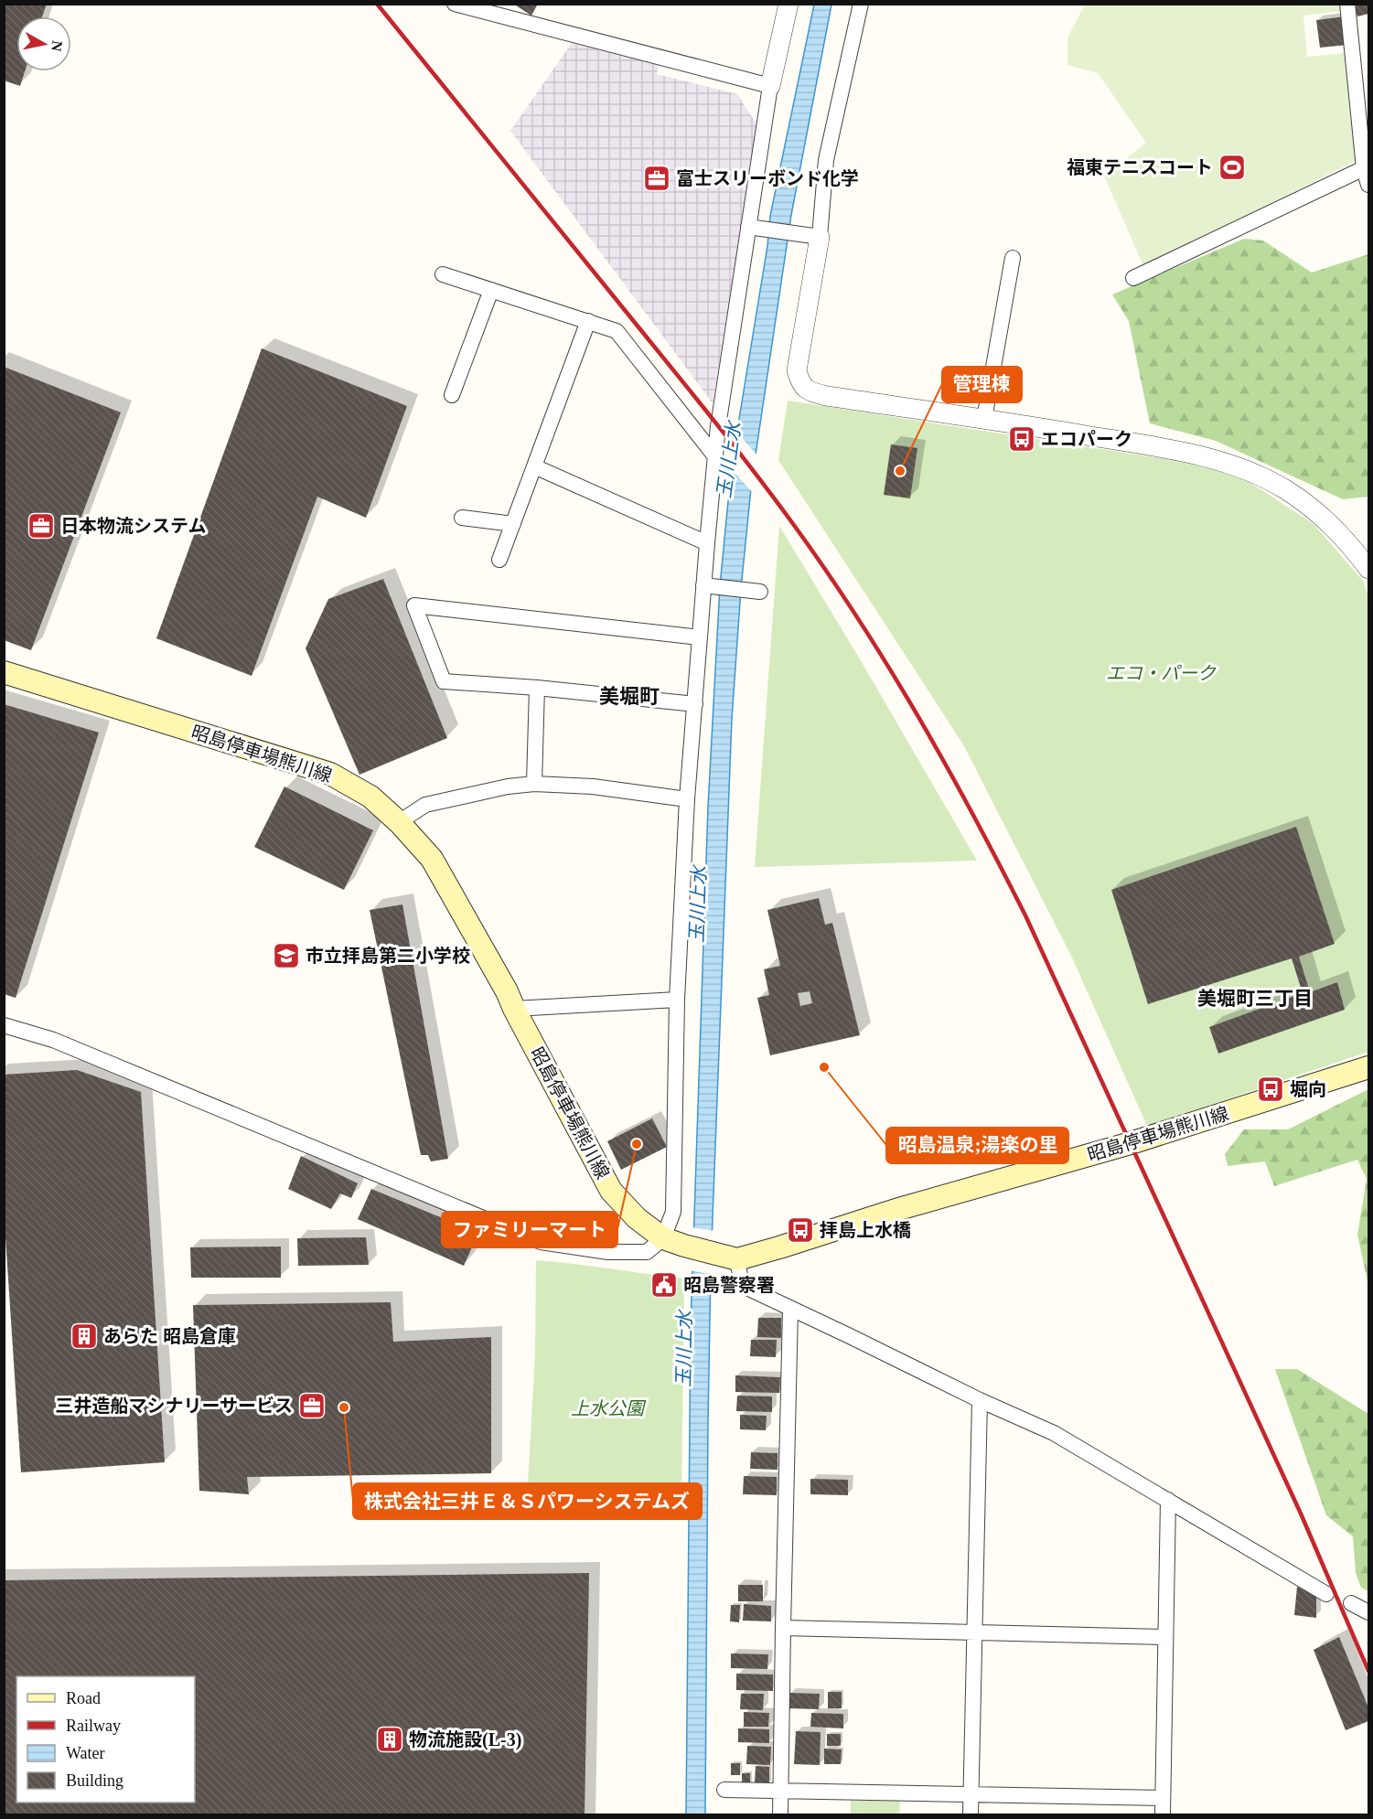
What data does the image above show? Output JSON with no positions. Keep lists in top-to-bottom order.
{
  "streets": {
    "main road": ["昭島停車場熊川線"]
  },
  "districts": ["美堀町", "美堀町三丁目"],
  "water": ["玉川上水"],
  "parks": ["エコ・パーク", "上水公園"],
  "places": {
    "sports": ["福東テニスコート"],
    "office": ["富士スリーボンド化学", "日本物流システム", "三井造船マシナリーサービス"],
    "bus stop": ["エコパーク", "堀向", "拝島上水橋"],
    "other": [
      "管理棟",
      "昭島温泉;湯楽の里",
      "ファミリーマート",
      "株式会社三井Ｅ＆Ｓパワーシステムズ"
    ],
    "school or university": ["市立拝島第二小学校"],
    "public building": ["昭島警察署"],
    "building": ["あらた 昭島倉庫", "物流施設(L-3)"]
  },
  "legend": [
    "Road",
    "Railway",
    "Water",
    "Building"
  ],
  "north": "right"
}
